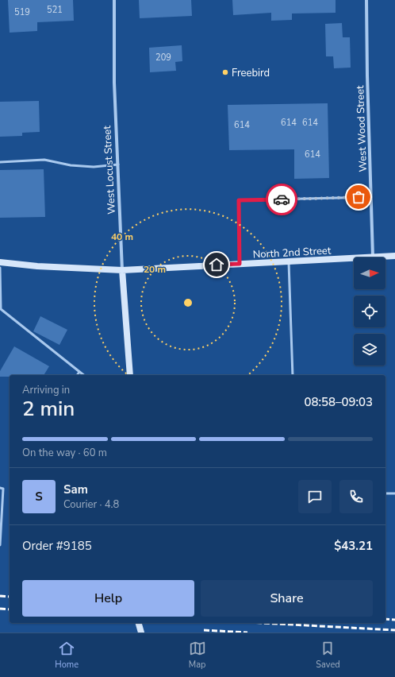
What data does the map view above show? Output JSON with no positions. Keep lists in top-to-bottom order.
{
  "streets": {
    "main road": ["West Locust Street", "North 2nd Street"],
    "street": ["West Wood Street"]
  },
  "crossings": [
    ["West Wood Street", "North 2nd Street"],
    ["West Locust Street", "North 2nd Street"]
  ],
  "places": ["Freebird"],
  "house_numbers": [
    "521",
    "519",
    "209",
    "614",
    "614",
    "614",
    "614"
  ],
  "north": "right",
  "page": {
    "heading": ["2 min", "Arriving in", "08:58–09:03"],
    "panel": [
      "Sam",
      "Courier · 4.8",
      "Order #9185",
      "$43.21"
    ],
    "bar": "On the way · 60 m",
    "round": "S",
    "buttons": ["Help", "Share"],
    "tabs": ["Home", "Map", "Saved"]
  },
  "rings": ["40 m", "20 m"]
}
